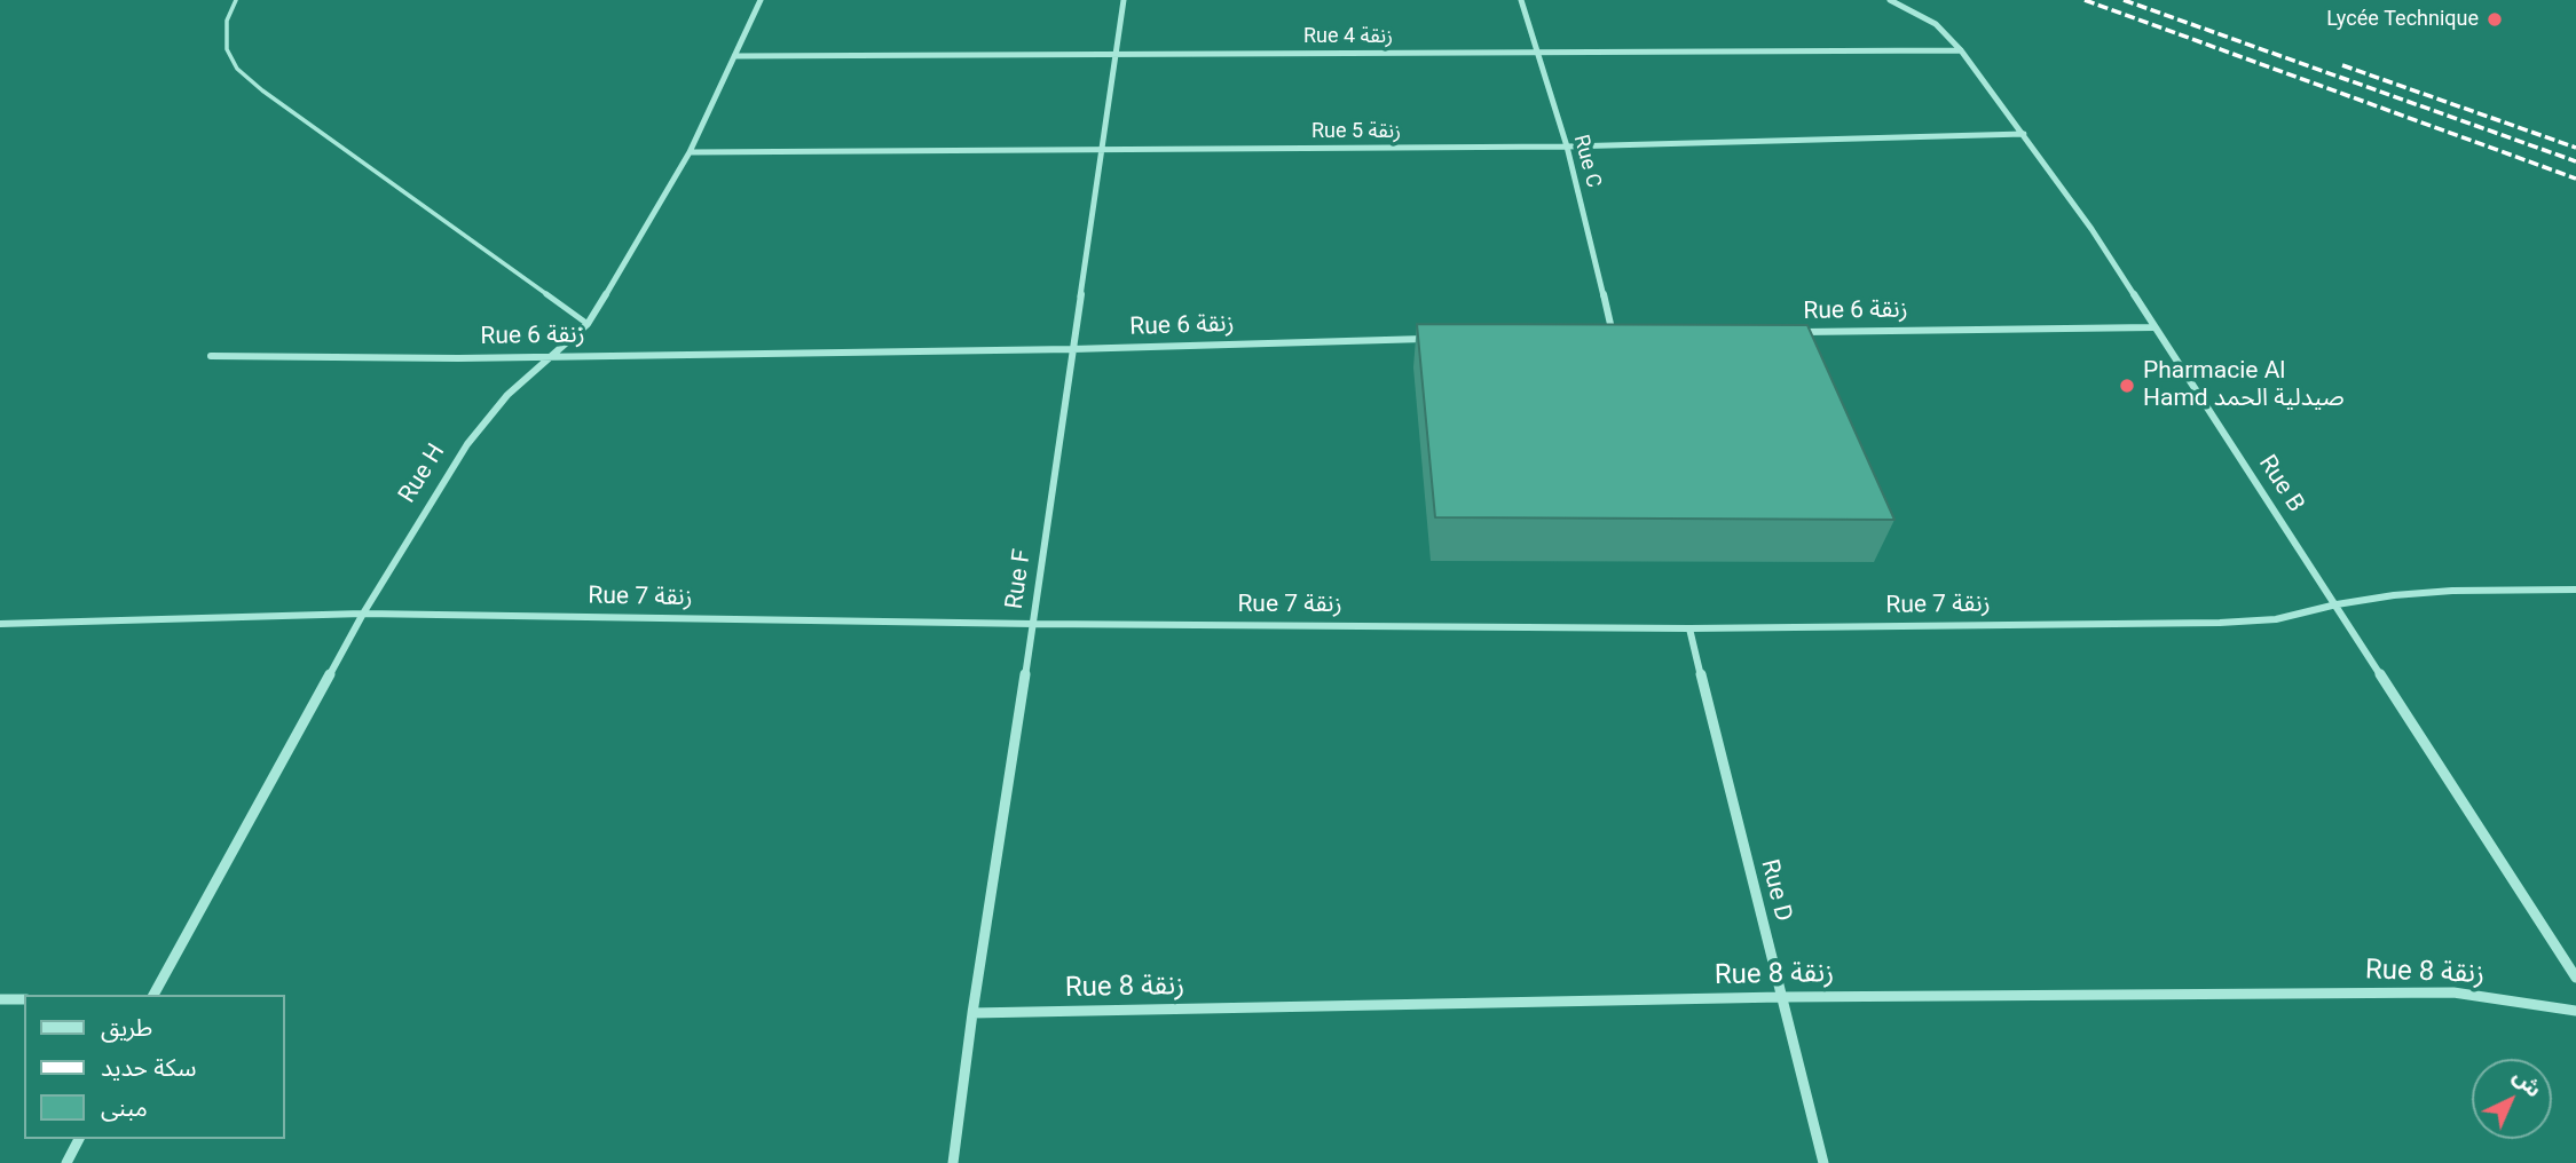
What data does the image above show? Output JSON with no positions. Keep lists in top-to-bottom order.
{
  "streets": {
    "street": [
      "Rue 4 زنقة",
      "Rue 5 زنقة",
      "Rue C",
      "Rue 6 زنقة",
      "Rue H",
      "Rue B",
      "Rue F",
      "Rue 7 زنقة",
      "Rue D",
      "Rue 8 زنقة"
    ]
  },
  "crossings": [
    ["Rue 4 زنقة", "Rue C"],
    ["Rue 4 زنقة", "Rue H"],
    ["Rue 4 زنقة", "Rue B"],
    ["Rue 4 زنقة", "Rue F"],
    ["Rue 5 زنقة", "Rue C"],
    ["Rue 5 زنقة", "Rue H"],
    ["Rue 5 زنقة", "Rue B"],
    ["Rue 5 زنقة", "Rue F"],
    ["Rue 6 زنقة", "Rue H"],
    ["Rue 6 زنقة", "Rue B"],
    ["Rue 6 زنقة", "Rue F"],
    ["Rue H", "Rue 7 زنقة"],
    ["Rue B", "Rue 7 زنقة"],
    ["Rue F", "Rue 7 زنقة"],
    ["Rue F", "Rue 8 زنقة"],
    ["Rue 7 زنقة", "Rue D"],
    ["Rue D", "Rue 8 زنقة"]
  ],
  "places": ["Lycée Technique", "Pharmacie Al Hamd صيدلية الحمد"],
  "legend": ["طريق", "سكة حديد", "مبنى"],
  "north": "top right"
}
